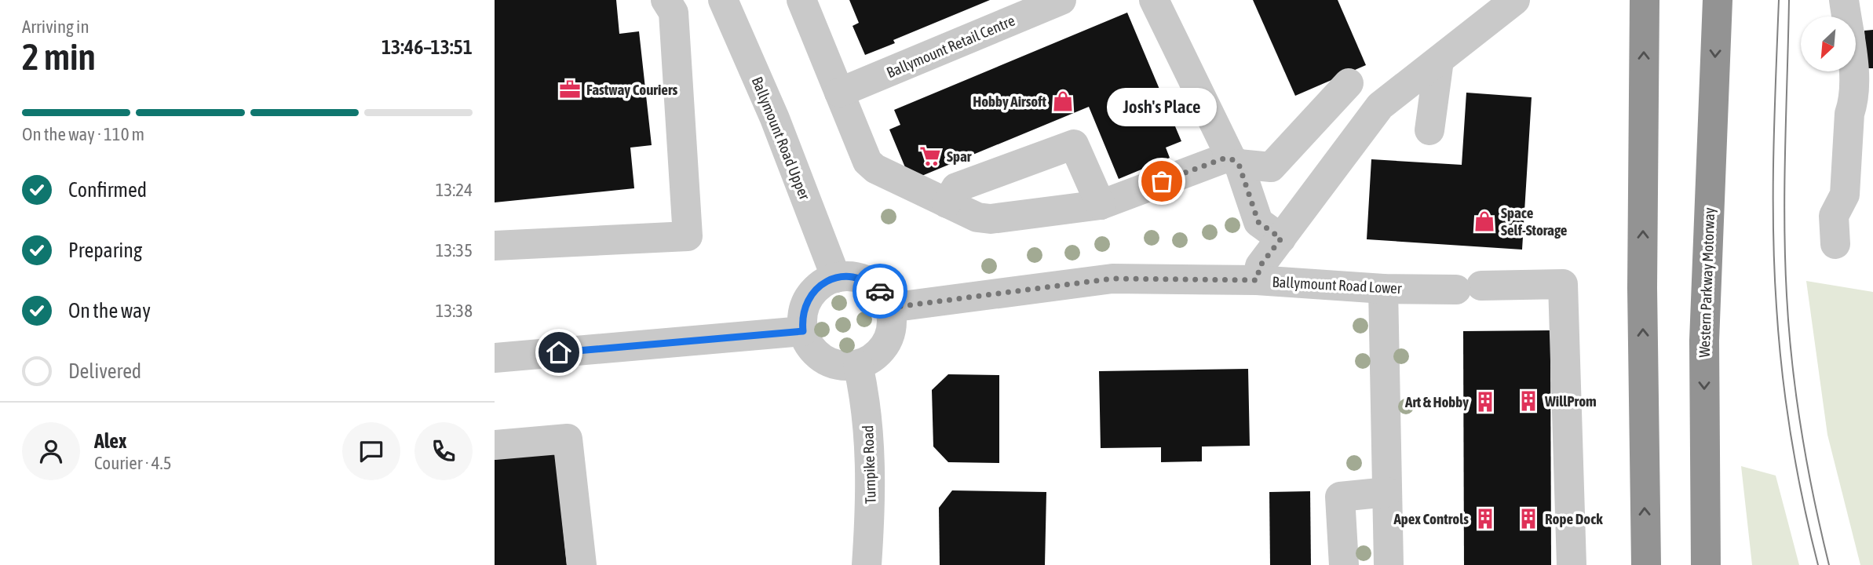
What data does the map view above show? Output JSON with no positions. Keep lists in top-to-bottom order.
{
  "streets": {
    "highway": ["Western Parkway Motorway"],
    "street": [
      "Ballymount Retail Centre",
      "Ballymount Road Upper",
      "Ballymount Road Lower",
      "Turnpike Road"
    ]
  },
  "crossings": [
    ["Ballymount Road Upper", "Ballymount Road Lower"],
    ["Ballymount Road Upper", "Turnpike Road"],
    ["Ballymount Road Lower", "Turnpike Road"]
  ],
  "places": {
    "office": ["Fastway Couriers"],
    "shop": ["Hobby Airsoft", "Space Self-Storage"],
    "supermarket": ["Spar"],
    "other": ["Josh's Place"],
    "building": [
      "WillProm",
      "Art & Hobby",
      "Apex Controls",
      "Rope Dock"
    ]
  },
  "north": "bottom left",
  "page": {
    "heading": ["2 min", "Arriving in", "13:46–13:51"],
    "panel": ["Alex", "Courier · 4.5"],
    "bubble": "Josh's Place",
    "bar": "On the way · 110 m",
    "list": [
      ["Confirmed", "13:24"],
      ["Preparing", "13:35"],
      ["On the way", "13:38"],
      "Delivered"
    ]
  }
}
